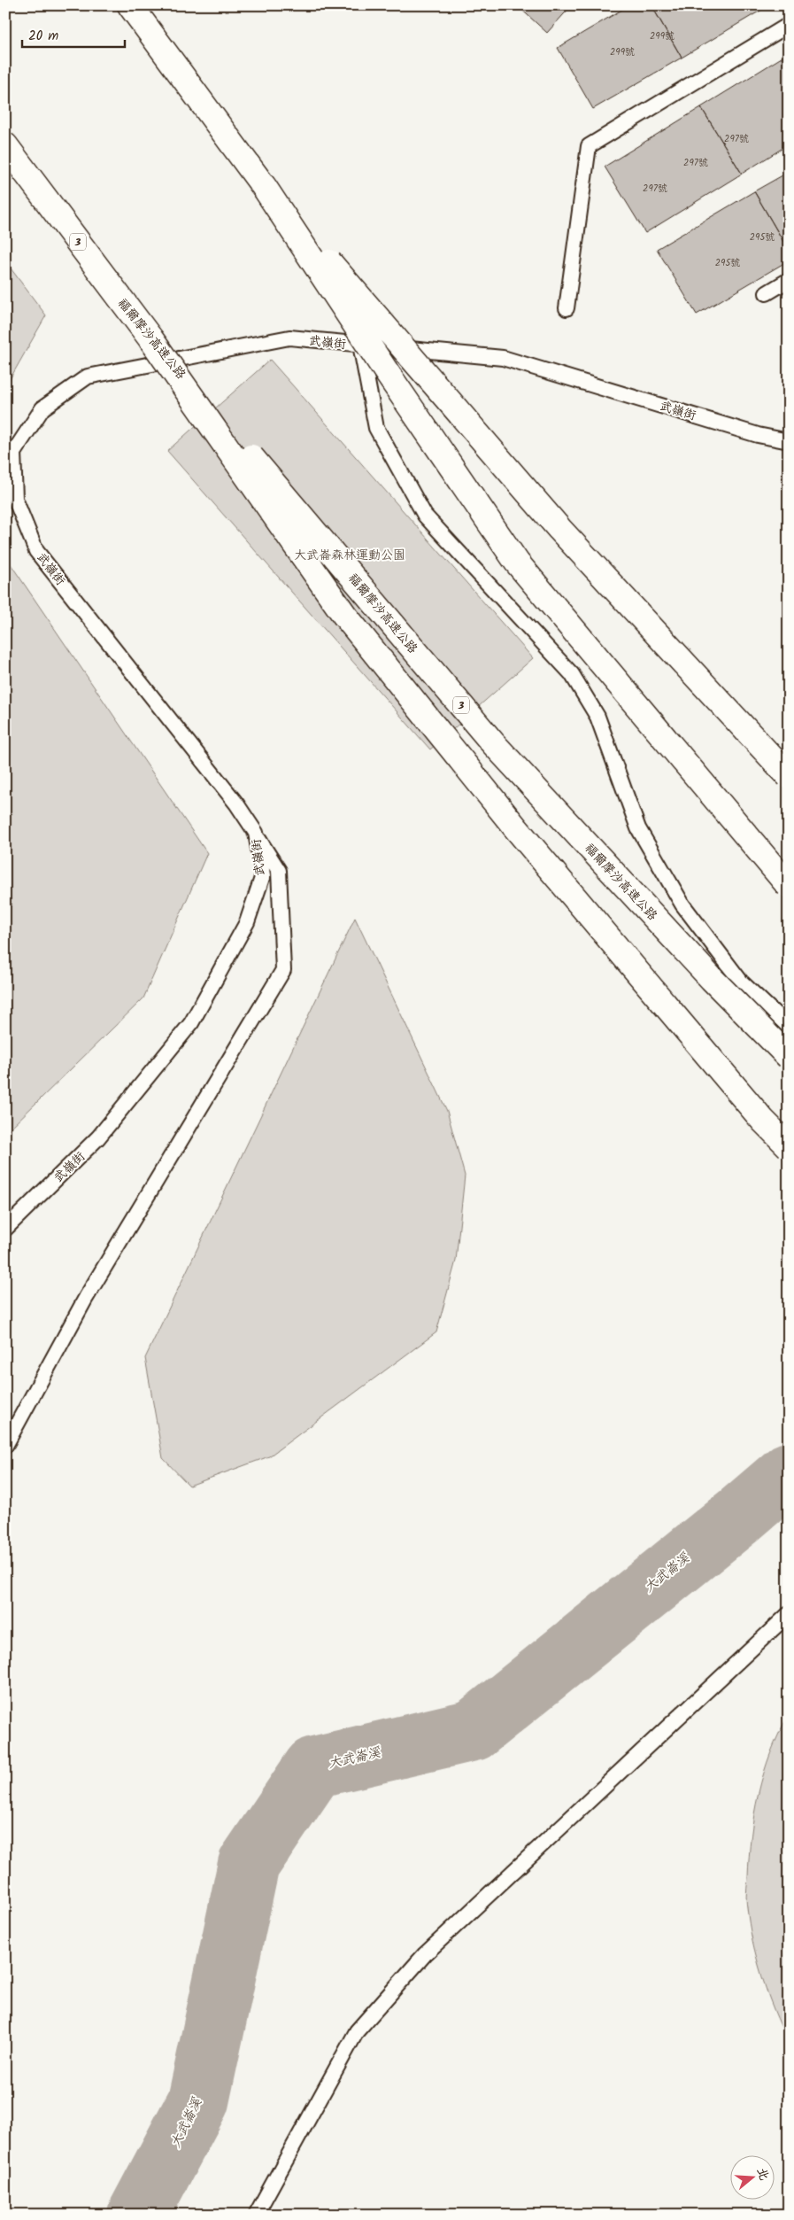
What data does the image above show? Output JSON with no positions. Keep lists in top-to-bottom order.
{
  "streets": {
    "highway": ["3", "福爾摩沙高速公路"],
    "lane": ["武嶺街"]
  },
  "water": ["大武崙溪"],
  "parks": ["大武崙森林運動公園"],
  "house_numbers": [
    "299號",
    "299號",
    "297號",
    "297號",
    "297號",
    "295號",
    "295號"
  ],
  "scale_bar": "20 m",
  "north": "right"
}
